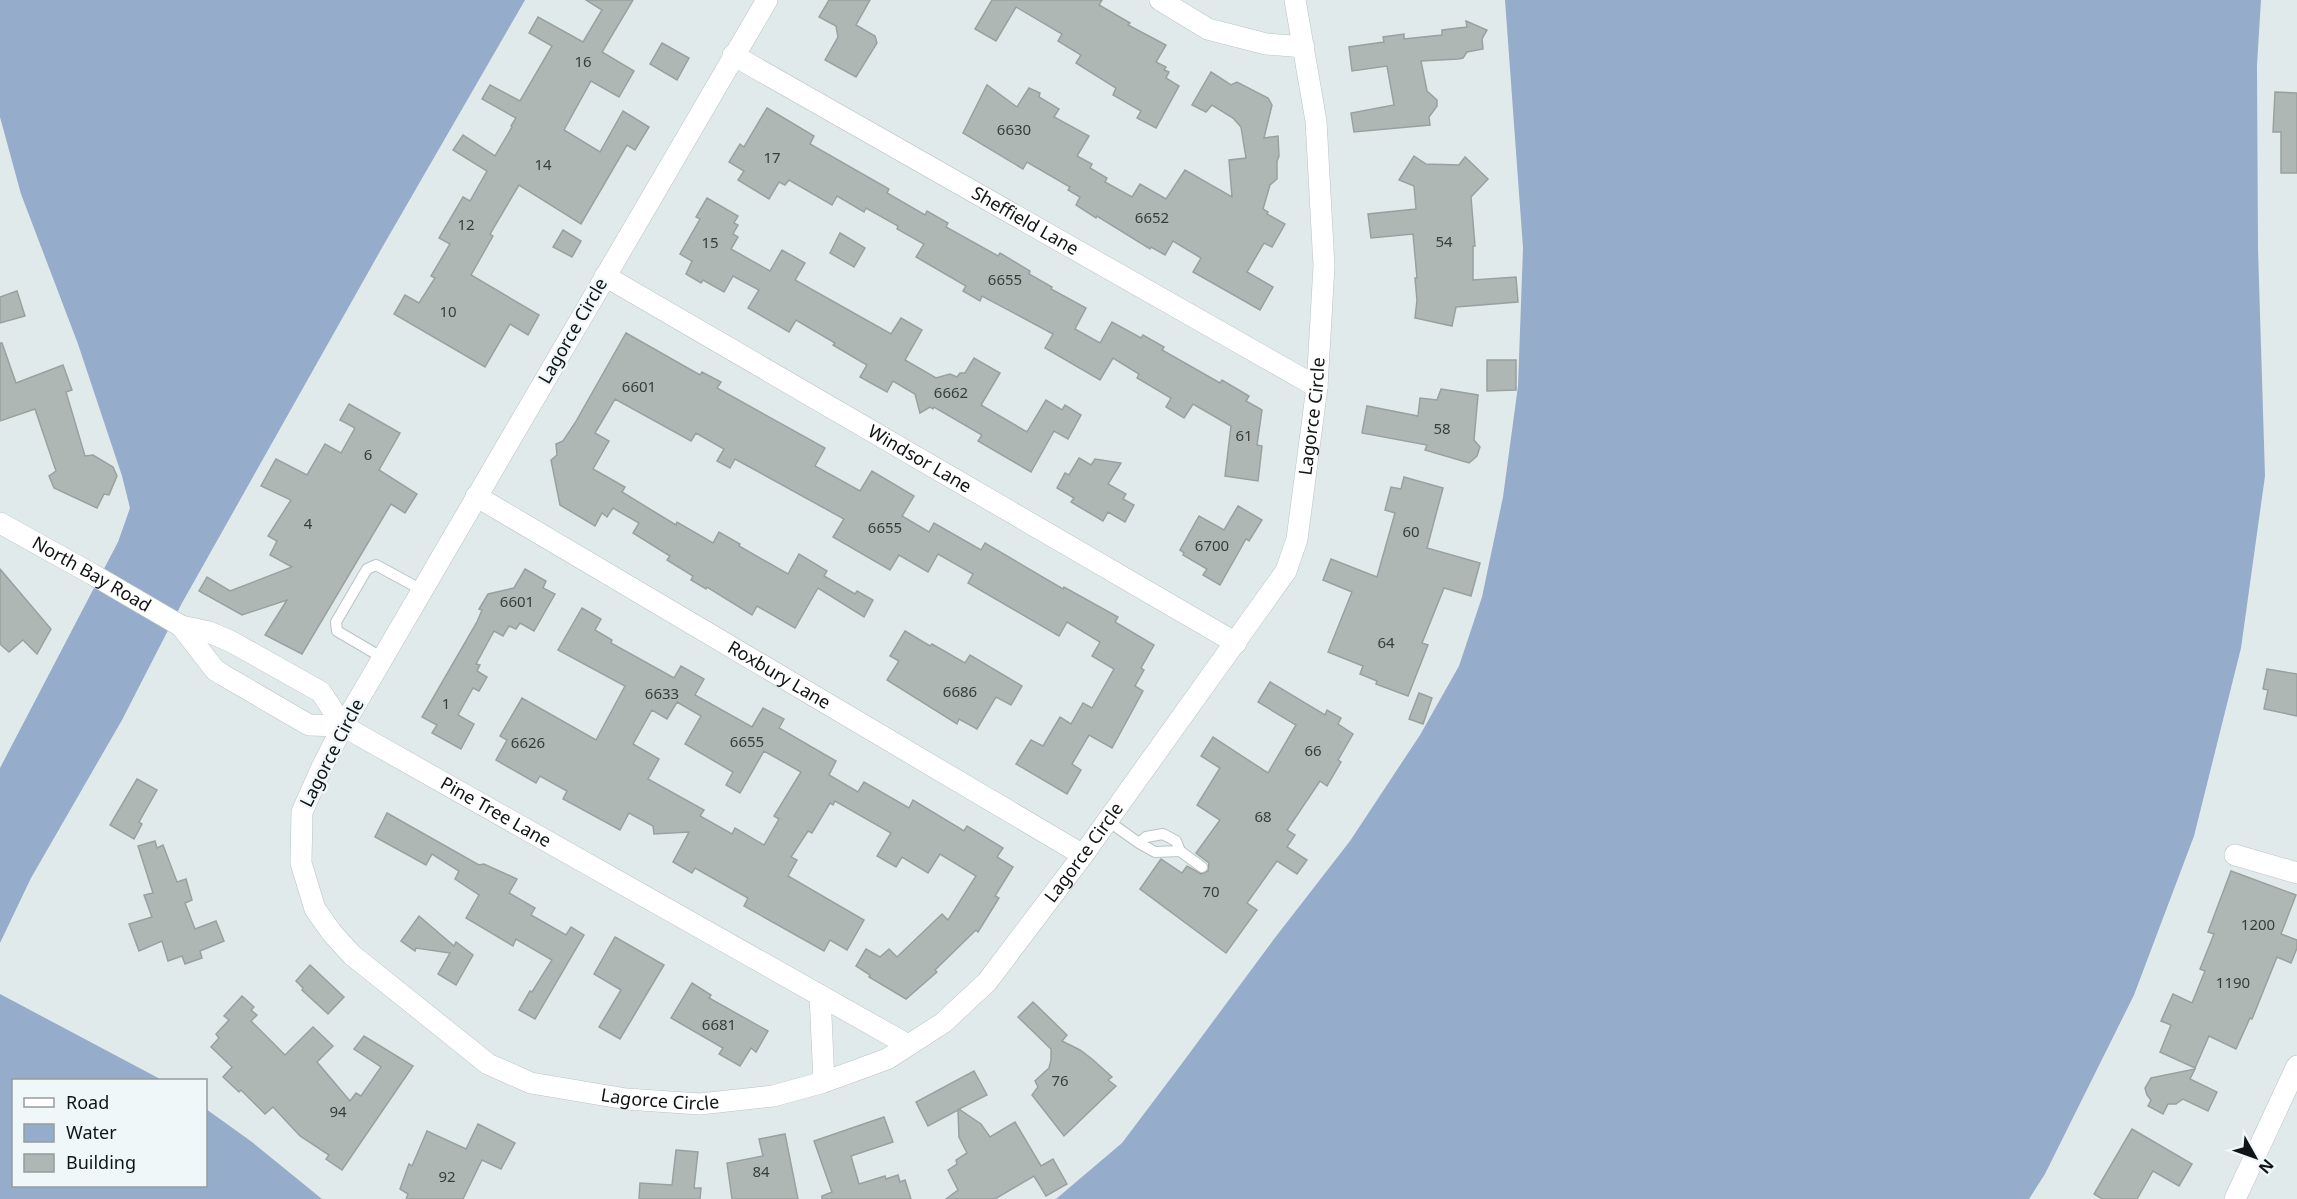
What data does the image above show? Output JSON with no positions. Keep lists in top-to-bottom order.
{
  "streets": {
    "street": [
      "Sheffield Lane",
      "Lagorce Circle",
      "Windsor Lane",
      "North Bay Road",
      "Roxbury Lane",
      "Pine Tree Lane"
    ]
  },
  "crossings": [
    ["Sheffield Lane", "Lagorce Circle"],
    ["Lagorce Circle", "Windsor Lane"],
    ["Lagorce Circle", "Roxbury Lane"],
    ["Lagorce Circle", "Pine Tree Lane"],
    ["North Bay Road", "Pine Tree Lane"]
  ],
  "house_numbers": [
    "16",
    "6630",
    "17",
    "14",
    "6652",
    "12",
    "54",
    "15",
    "6655",
    "10",
    "6601",
    "6662",
    "58",
    "61",
    "6",
    "4",
    "6655",
    "60",
    "6700",
    "6601",
    "64",
    "6686",
    "6633",
    "1",
    "6655",
    "6626",
    "66",
    "68",
    "70",
    "1200",
    "1190",
    "6681",
    "76",
    "94",
    "84",
    "92"
  ],
  "legend": ["Road", "Water", "Building"],
  "north": "bottom right"
}
